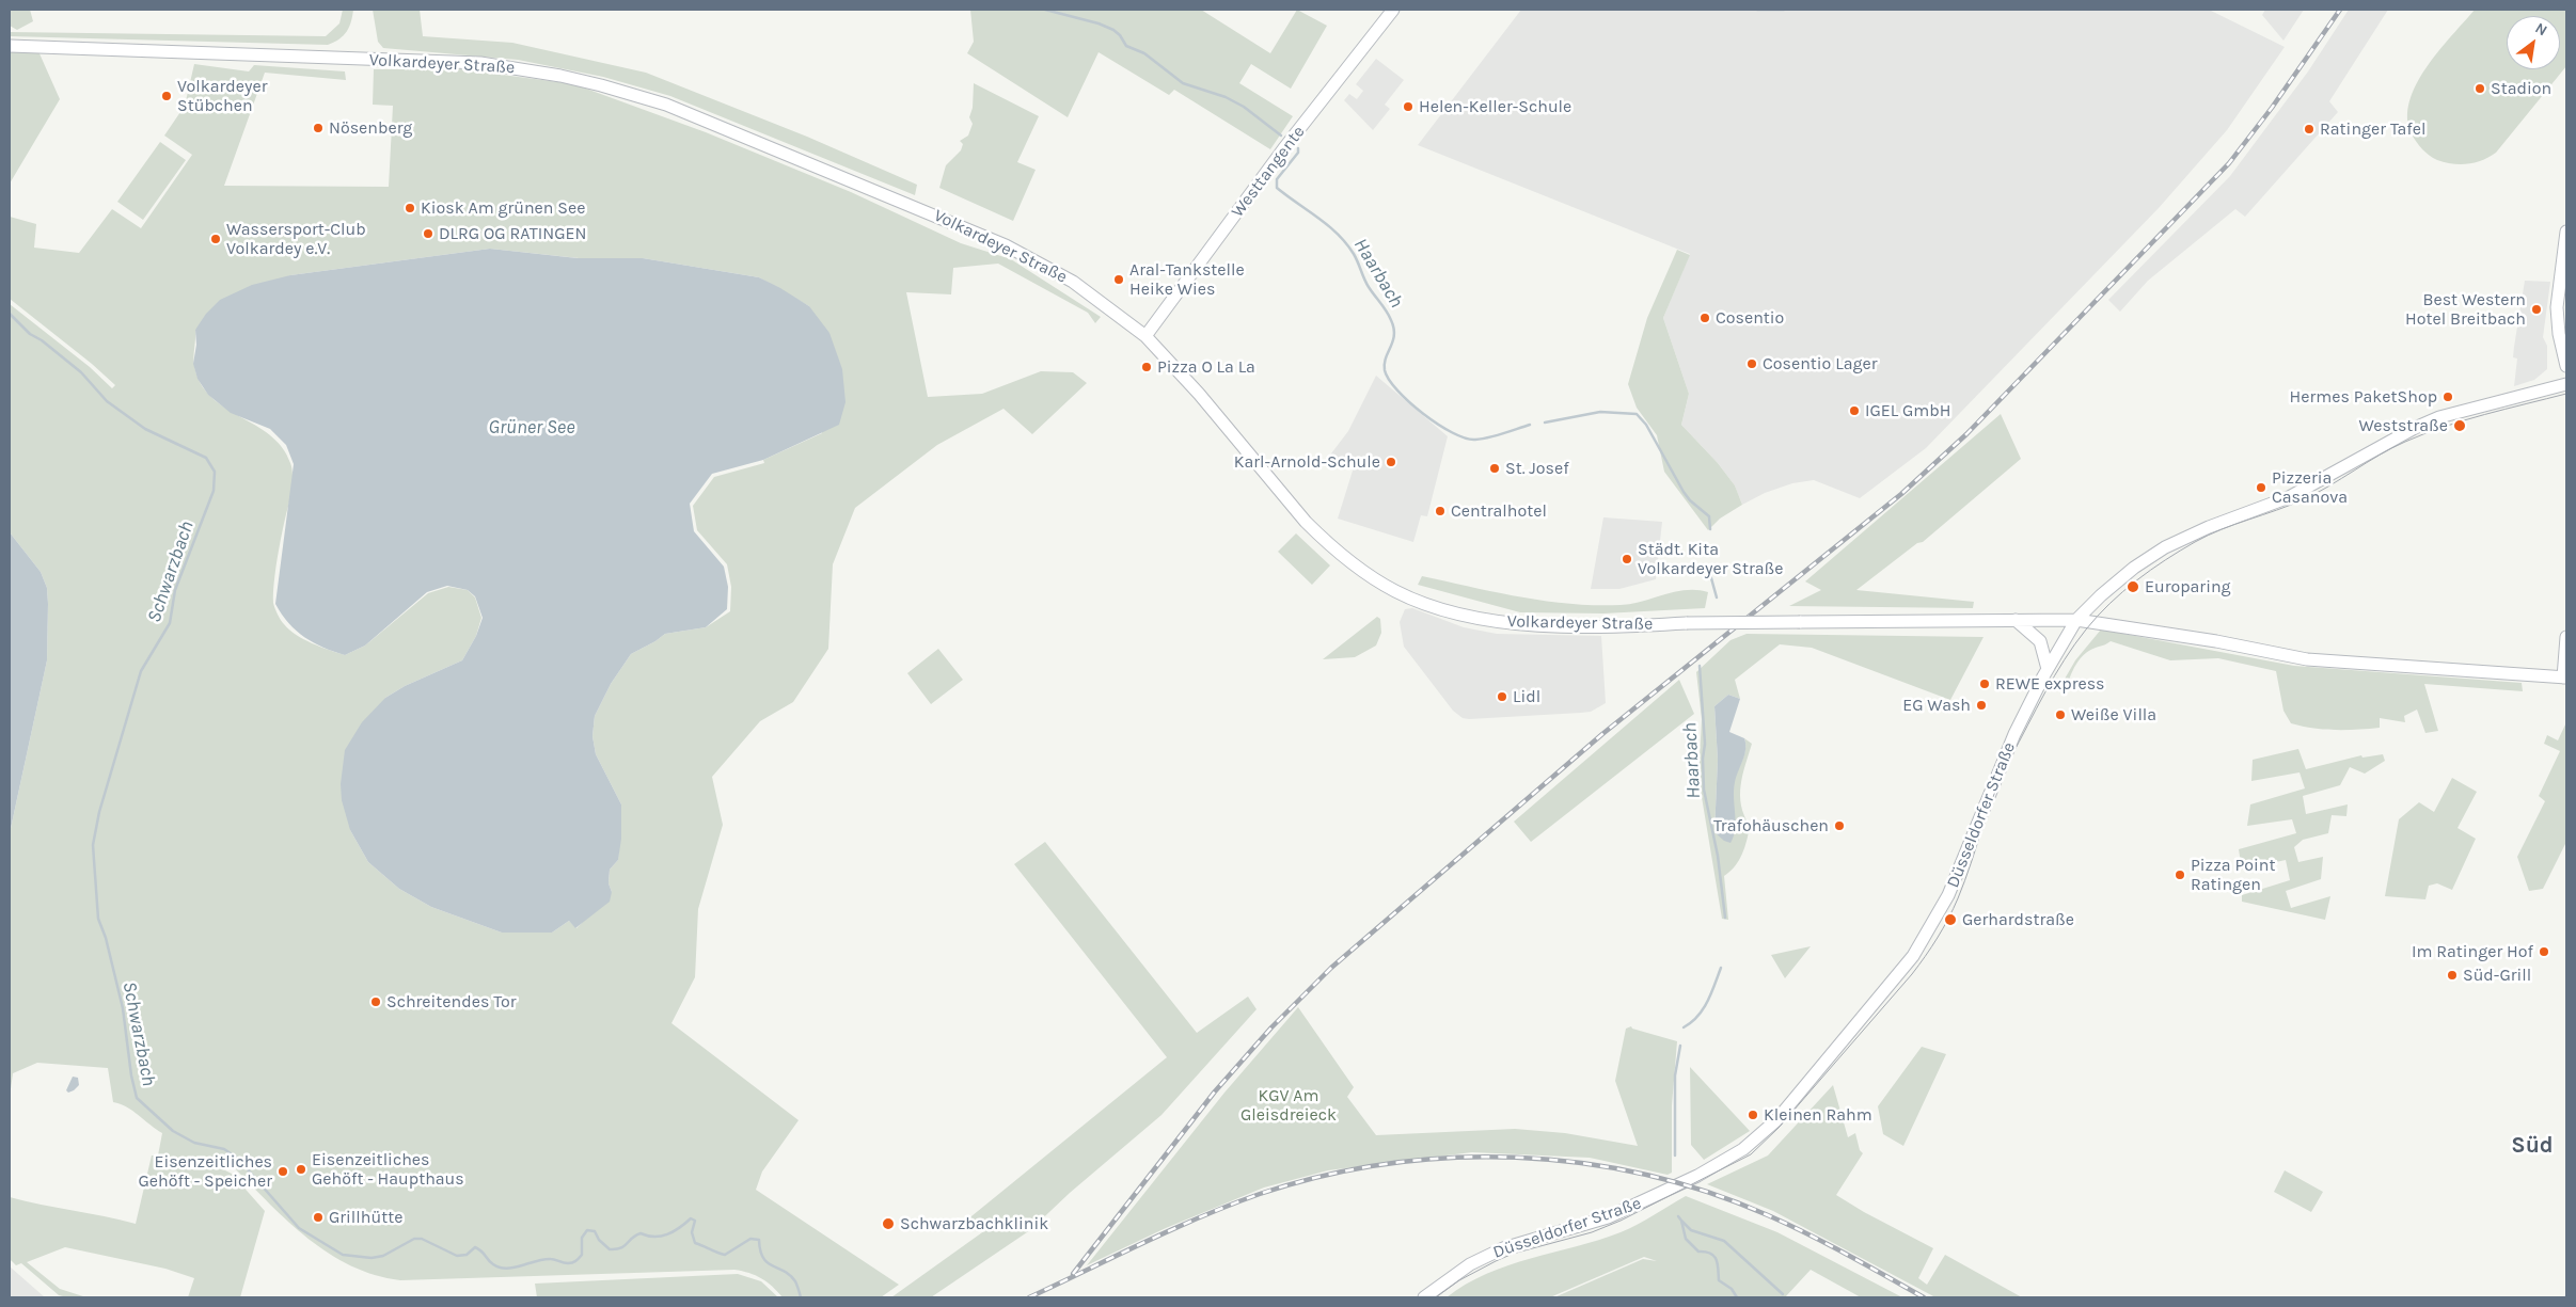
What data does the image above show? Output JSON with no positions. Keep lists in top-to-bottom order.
{
  "streets": {
    "main road": ["Volkardeyer Straße", "Westtangente", "Düsseldorfer Straße"]
  },
  "crossings": [
    ["Volkardeyer Straße", "Westtangente"],
    ["Volkardeyer Straße", "Düsseldorfer Straße"]
  ],
  "districts": ["Süd"],
  "water": ["Haarbach", "Grüner See", "Schwarzbach"],
  "parks": ["KGV Am Gleisdreieck"],
  "places": [
    "Stadion",
    "Volkardeyer Stübchen",
    "Helen-Keller-Schule",
    "Nösenberg",
    "Ratinger Tafel",
    "Kiosk Am grünen See",
    "DLRG OG RATINGEN",
    "Wassersport-Club Volkardey e.V.",
    "Aral-Tankstelle Heike Wies",
    "Best Western Hotel Breitbach",
    "Cosentio",
    "Cosentio Lager",
    "Pizza O La La",
    "Hermes PaketShop",
    "IGEL GmbH",
    "Weststraße",
    "Karl-Arnold-Schule",
    "St. Josef",
    "Pizzeria Casanova",
    "Centralhotel",
    "Städt. Kita Volkardeyer Straße",
    "Europaring",
    "REWE express",
    "Lidl",
    "EG Wash",
    "Weiße Villa",
    "Trafohäuschen",
    "Pizza Point Ratingen",
    "Gerhardstraße",
    "Im Ratinger Hof",
    "Süd-Grill",
    "Schreitendes Tor",
    "Kleinen Rahm",
    "Eisenzeitliches Gehöft - Haupthaus",
    "Eisenzeitliches Gehöft - Speicher",
    "Grillhütte",
    "Schwarzbachklinik"
  ],
  "north": "top right"
}
